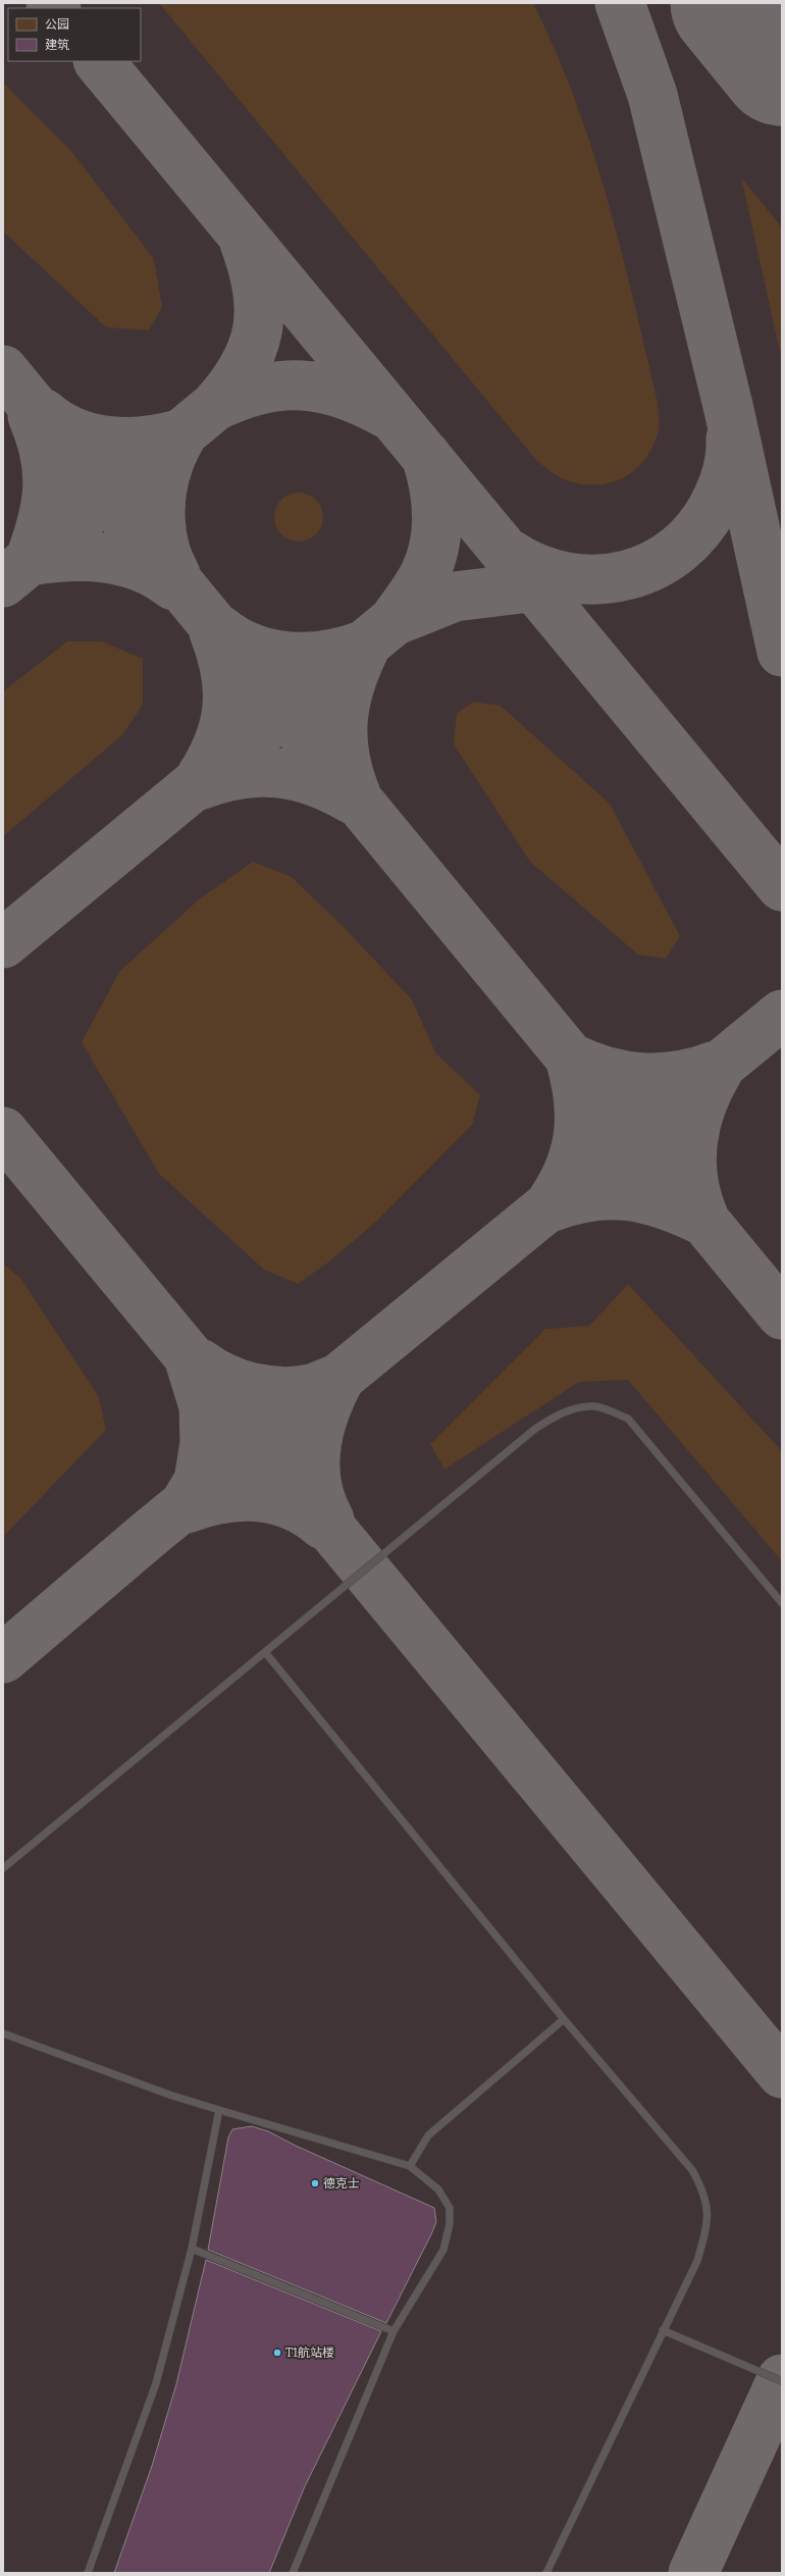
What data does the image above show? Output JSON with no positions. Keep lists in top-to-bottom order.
{
  "places": ["德克士", "T1航站楼"],
  "legend": ["公园", "建筑"]
}
